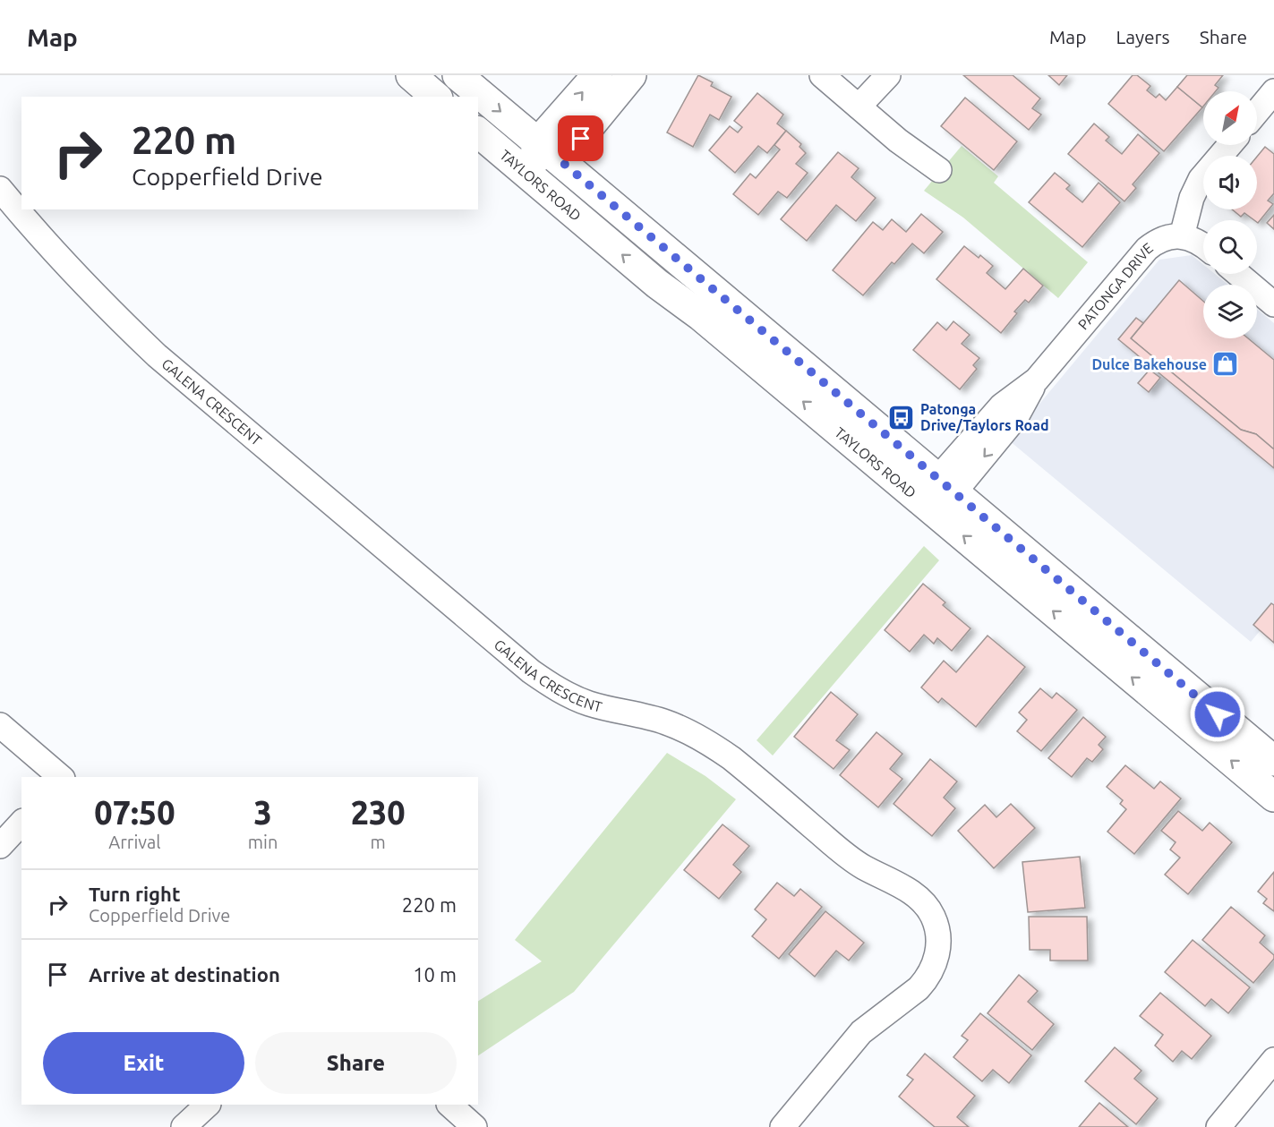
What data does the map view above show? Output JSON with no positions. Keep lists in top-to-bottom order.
{
  "streets": {
    "main road": ["TAYLORS ROAD"],
    "street": ["PATONGA DRIVE", "GALENA CRESCENT"]
  },
  "crossings": [
    ["TAYLORS ROAD", "PATONGA DRIVE"]
  ],
  "places": {
    "shop": ["Dulce Bakehouse"],
    "bus stop": ["Patonga Drive/Taylors Road"]
  },
  "north": "top right",
  "page": {
    "header": "Map",
    "nav": ["Map", "Layers", "Share"],
    "turn": ["220 m", "Copperfield Drive"],
    "eta": [
      "07:50",
      "Arrival",
      "3",
      "min",
      "230",
      "m"
    ],
    "list": [
      {
        "name": "Turn right",
        "note": "Copperfield Drive",
        "value": "220 m"
      },
      {
        "name": "Arrive at destination",
        "value": "10 m"
      }
    ],
    "buttons": ["Exit", "Share"]
  }
}
